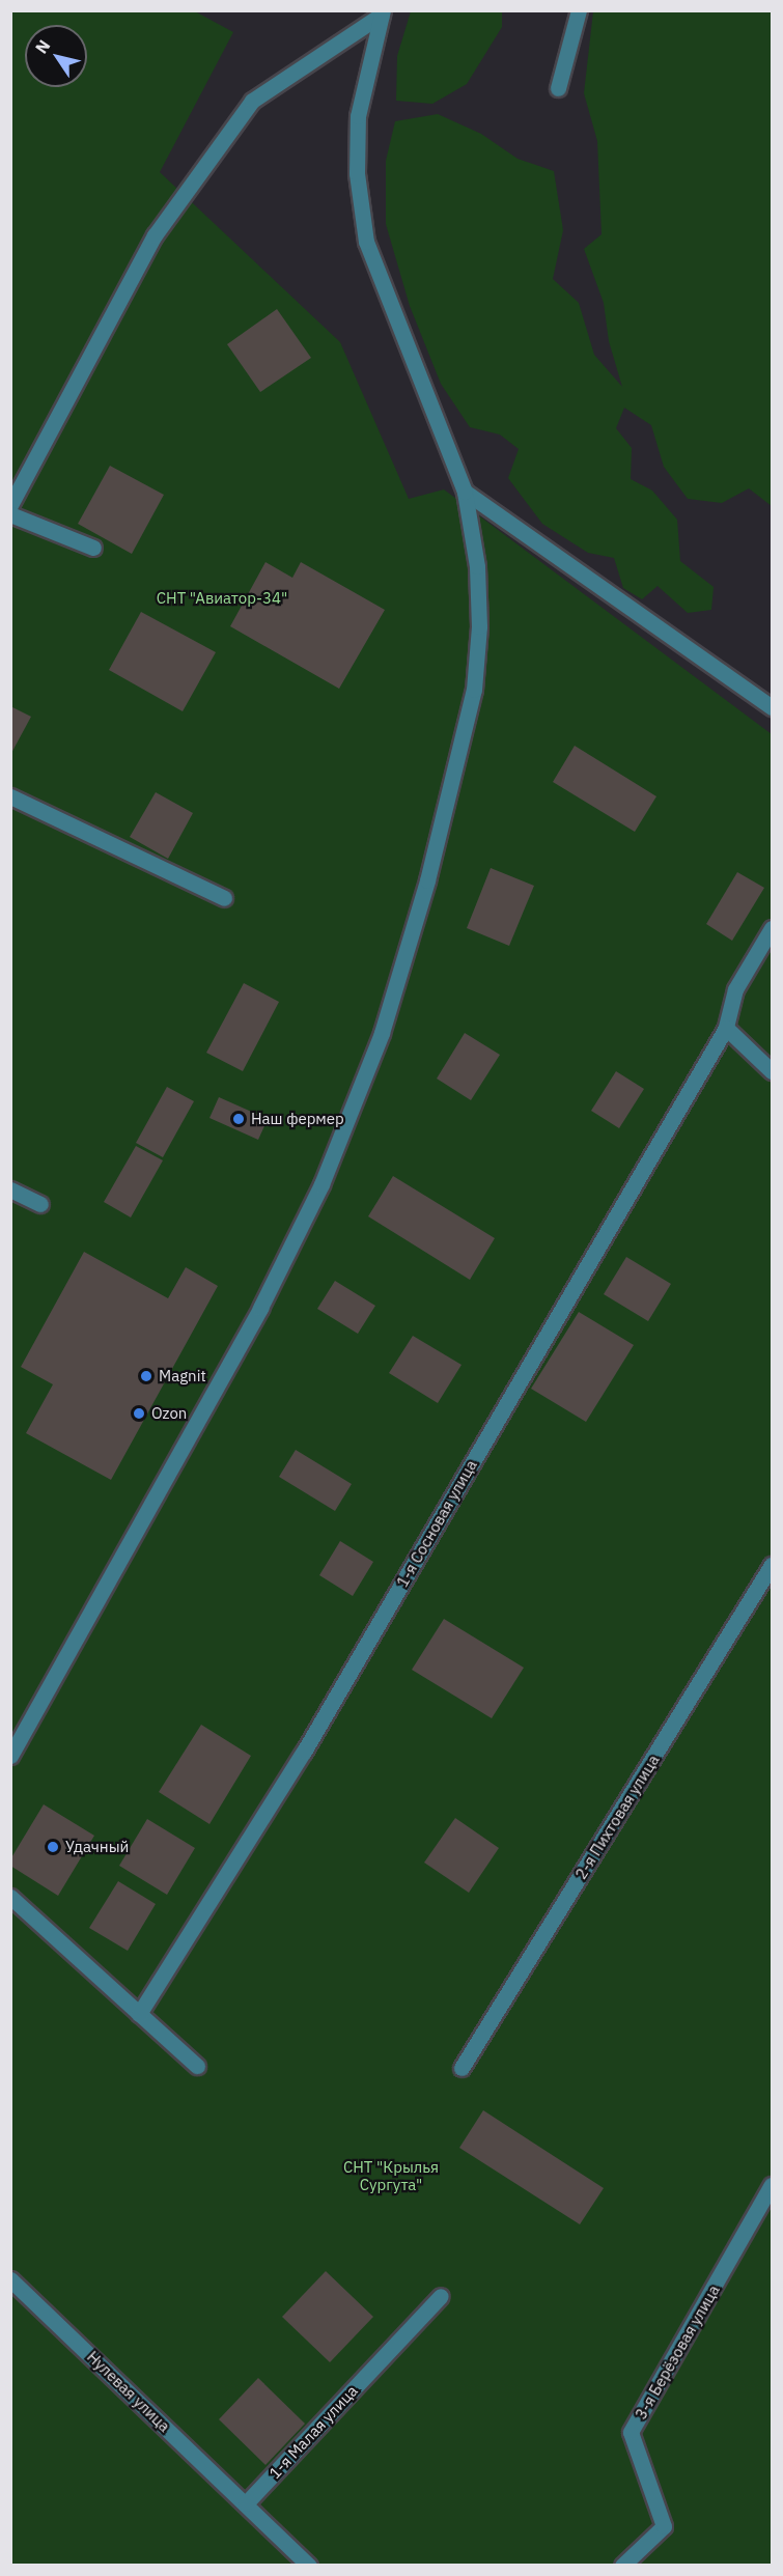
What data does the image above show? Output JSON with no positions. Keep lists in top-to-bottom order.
{
  "streets": {
    "street": [
      "1-я Сосновая улица",
      "2-я Пихтовая улица",
      "3-я Берёзовая улица",
      "Нулевая улица",
      "1-я Малая улица"
    ]
  },
  "crossings": [
    ["Нулевая улица", "1-я Малая улица"]
  ],
  "parks": ["СНТ \"Авиатор-34\"", "CНТ \"Крылья Сургута\""],
  "places": [
    "Наш фермер",
    "Magnit",
    "Ozon",
    "Удачный"
  ],
  "north": "top left"
}
